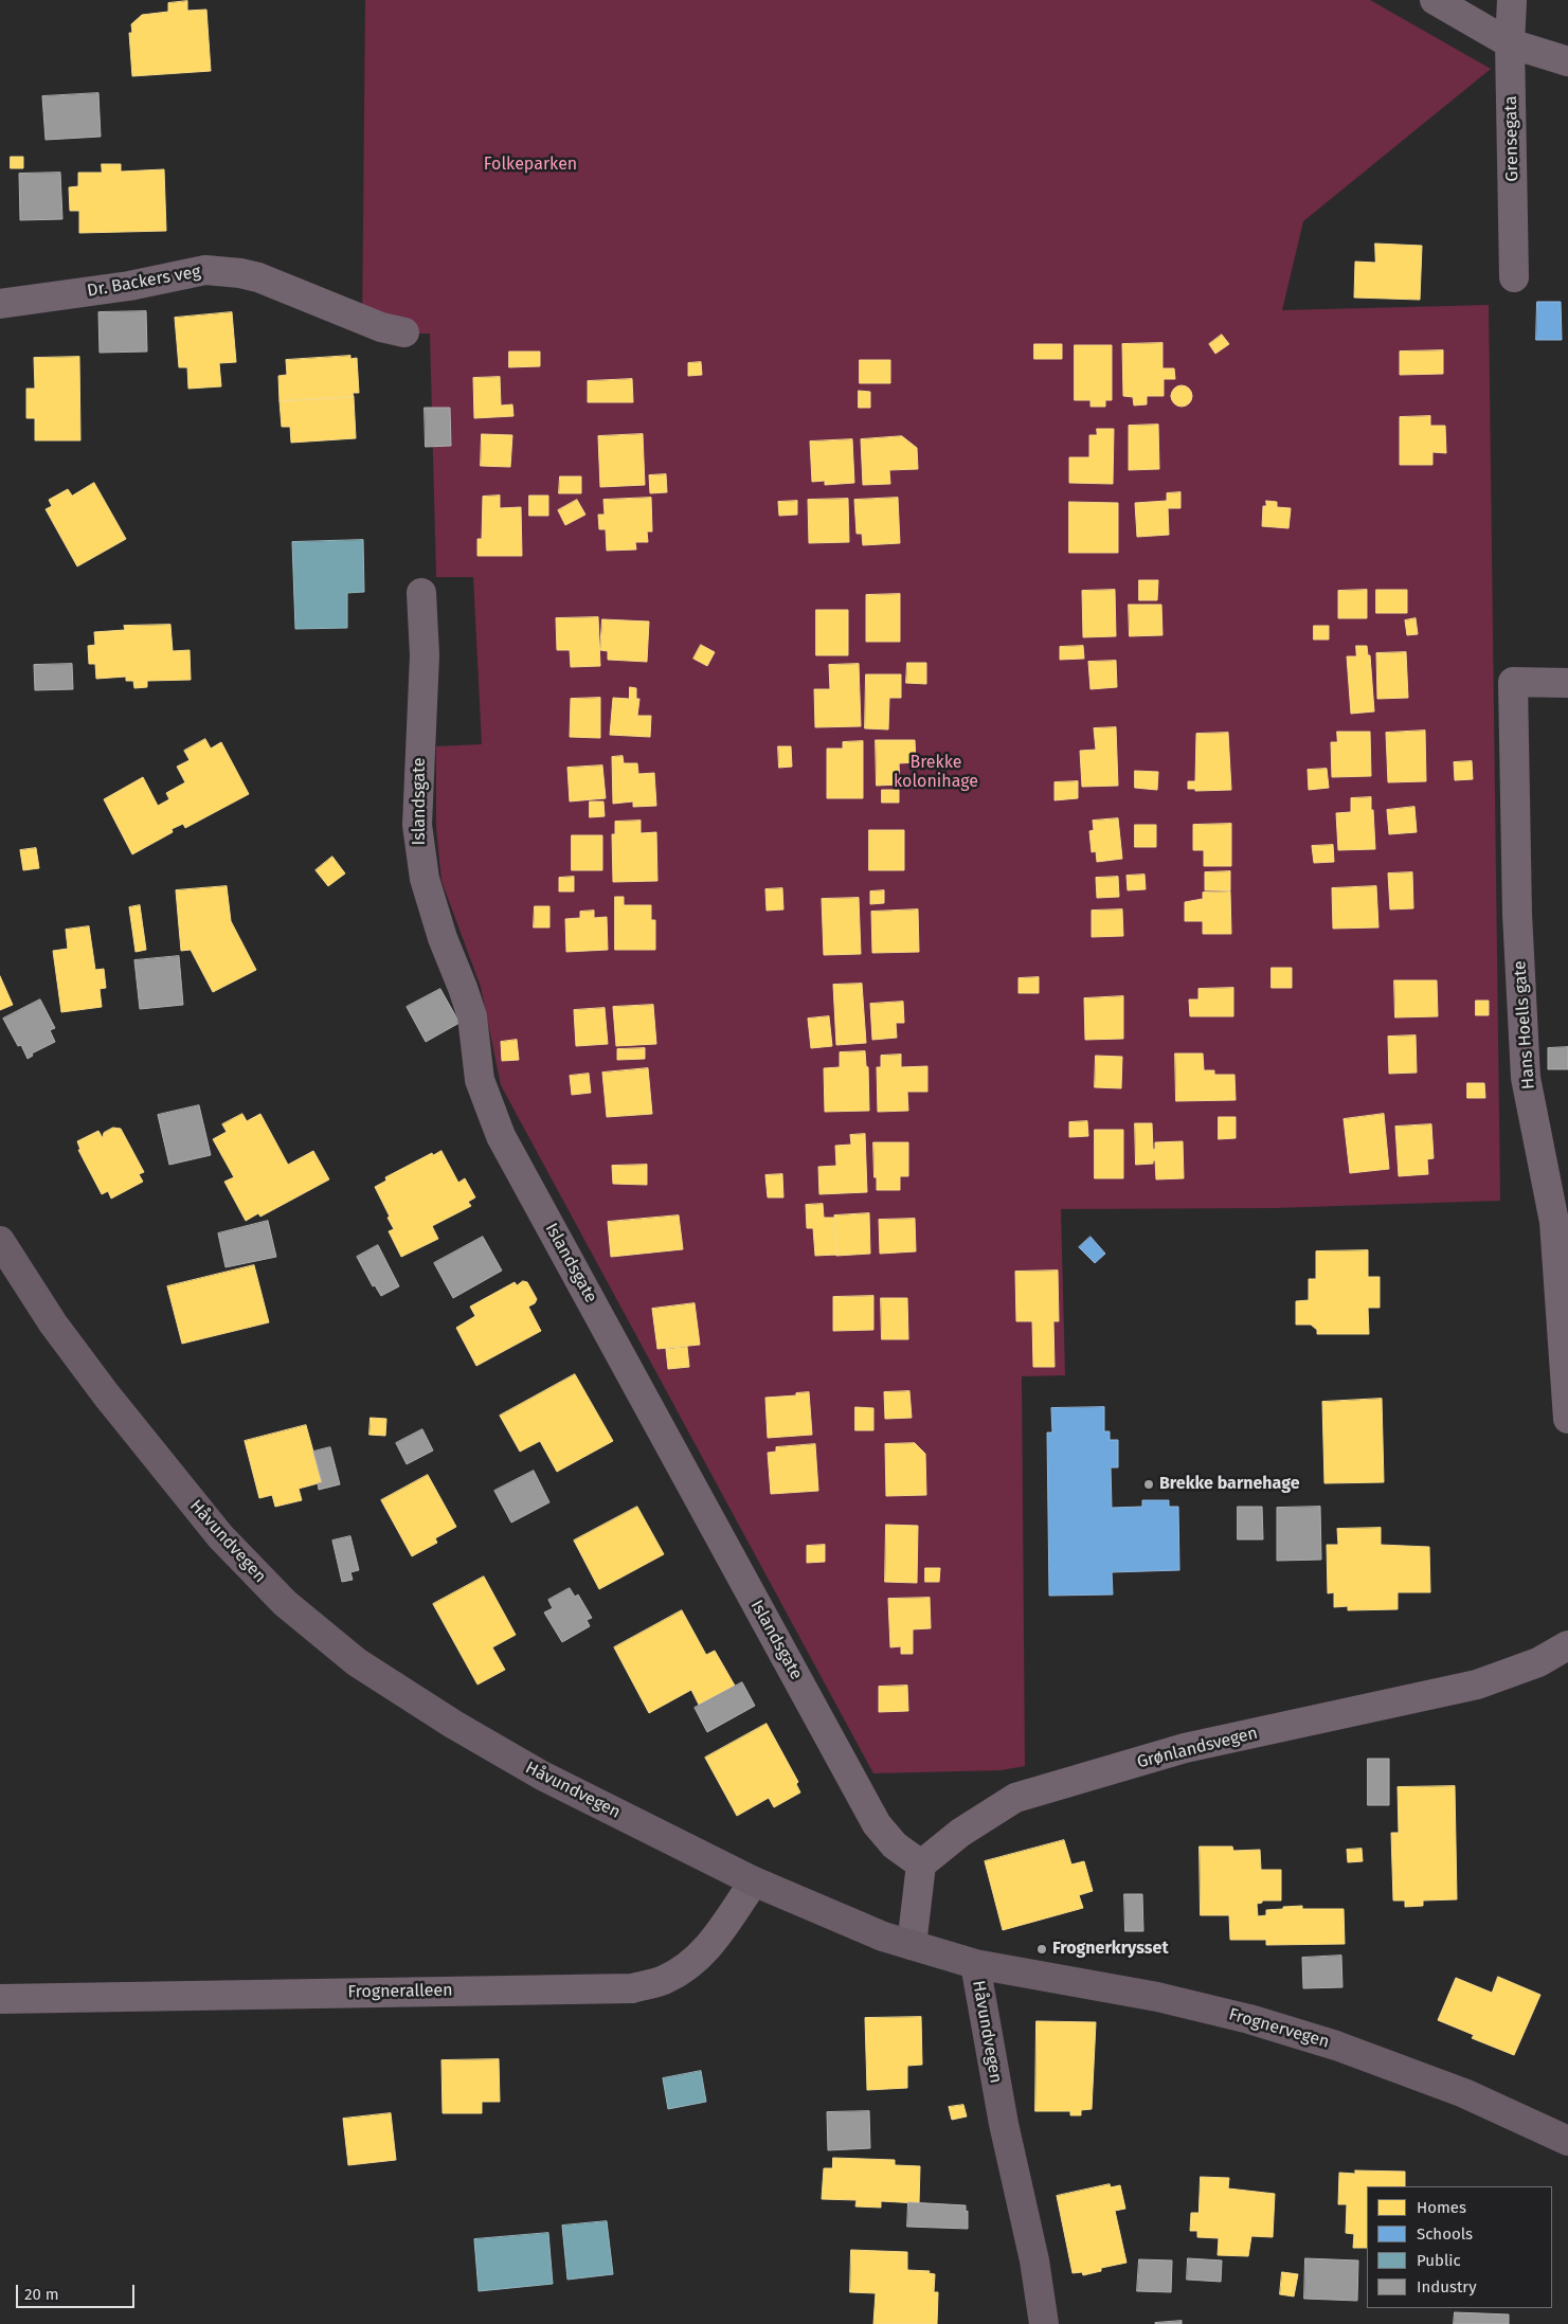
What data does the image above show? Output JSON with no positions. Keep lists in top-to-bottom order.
{
  "streets": {
    "main road": ["Håvundvegen", "Frognervegen"],
    "street": [
      "Grensegata",
      "Dr. Backers veg",
      "Islandsgate",
      "Hans Hoells gate",
      "Grønlandsvegen",
      "Frogneralleen"
    ]
  },
  "crossings": [
    ["Islandsgate", "Grønlandsvegen"],
    ["Håvundvegen", "Frogneralleen"],
    ["Håvundvegen", "Frognervegen"]
  ],
  "parks": ["Folkeparken", "Brekke kolonihage"],
  "places": ["Brekke barnehage", "Frognerkrysset"],
  "legend": [
    "Homes",
    "Schools",
    "Public",
    "Industry"
  ],
  "scale_bar": "20 m"
}
